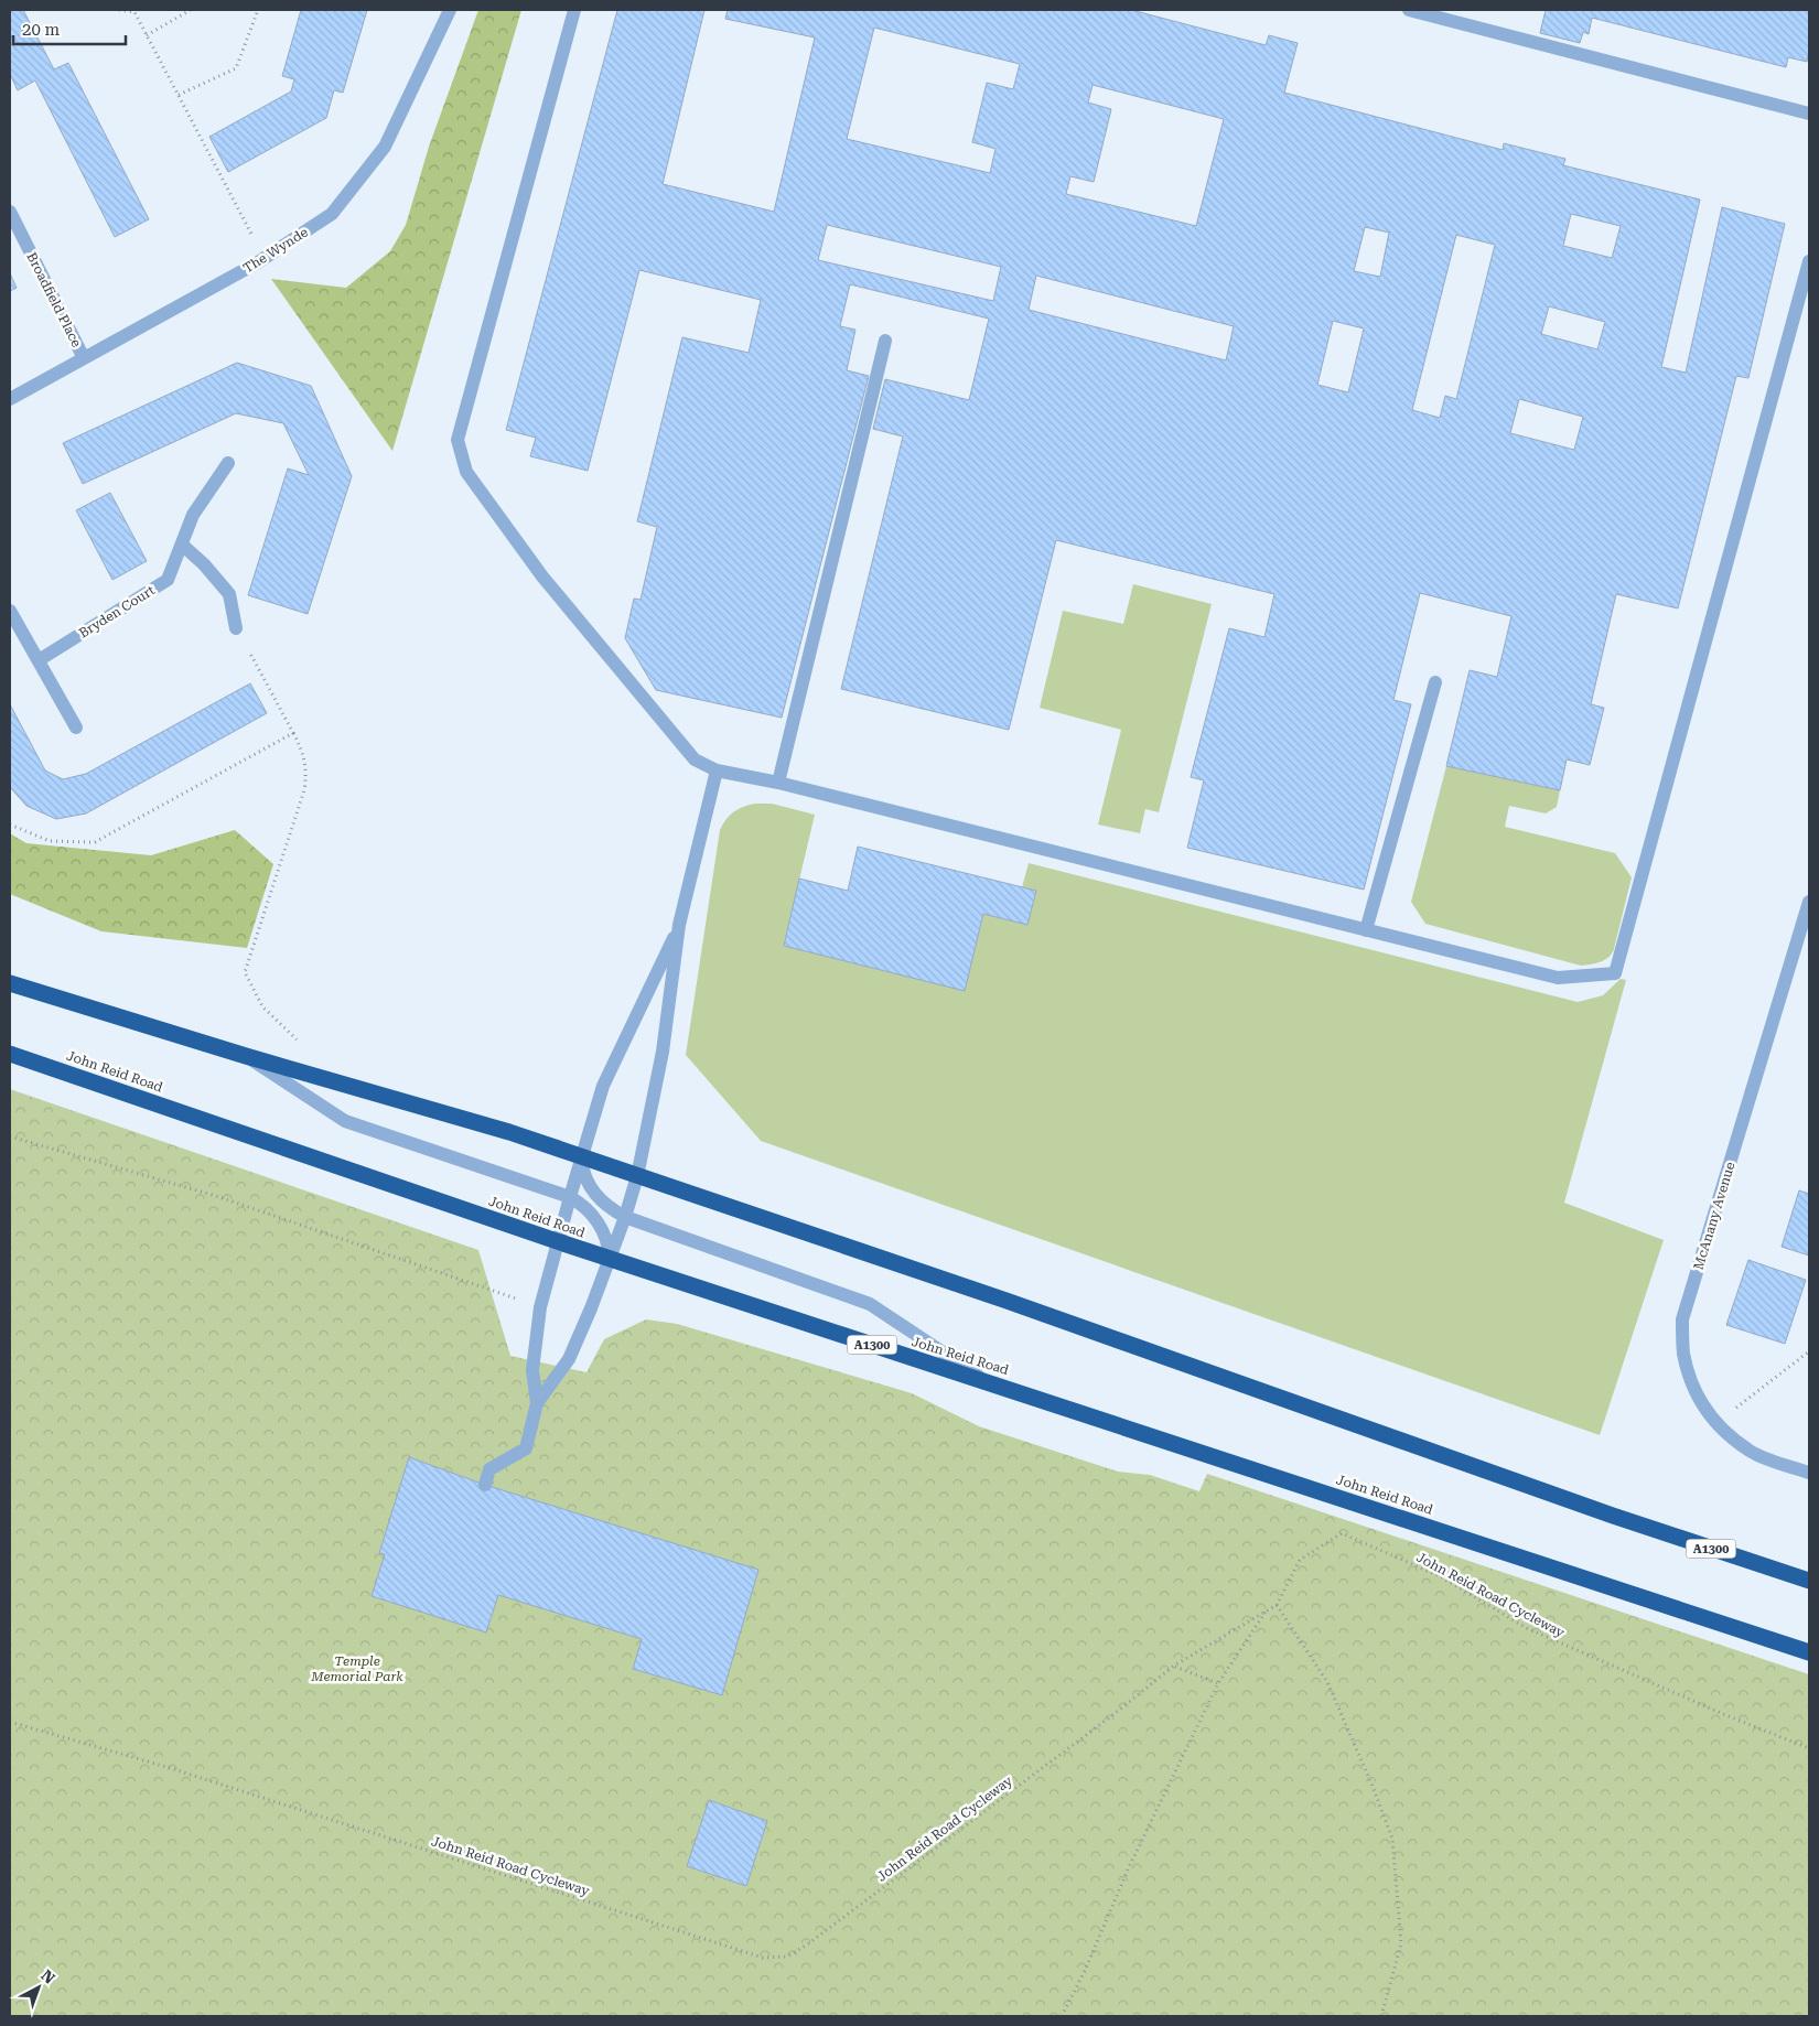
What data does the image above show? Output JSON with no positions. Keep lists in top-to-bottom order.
{
  "streets": {
    "highway": ["John Reid Road", "A1300"],
    "street": [
      "The Wynde",
      "Broadfield Place",
      "Bryden Court",
      "McAnany Avenue"
    ],
    "path": ["John Reid Road Cycleway"]
  },
  "crossings": [
    ["The Wynde", "Broadfield Place"]
  ],
  "parks": ["Temple Memorial Park"],
  "scale_bar": "20 m",
  "north": "top right"
}
